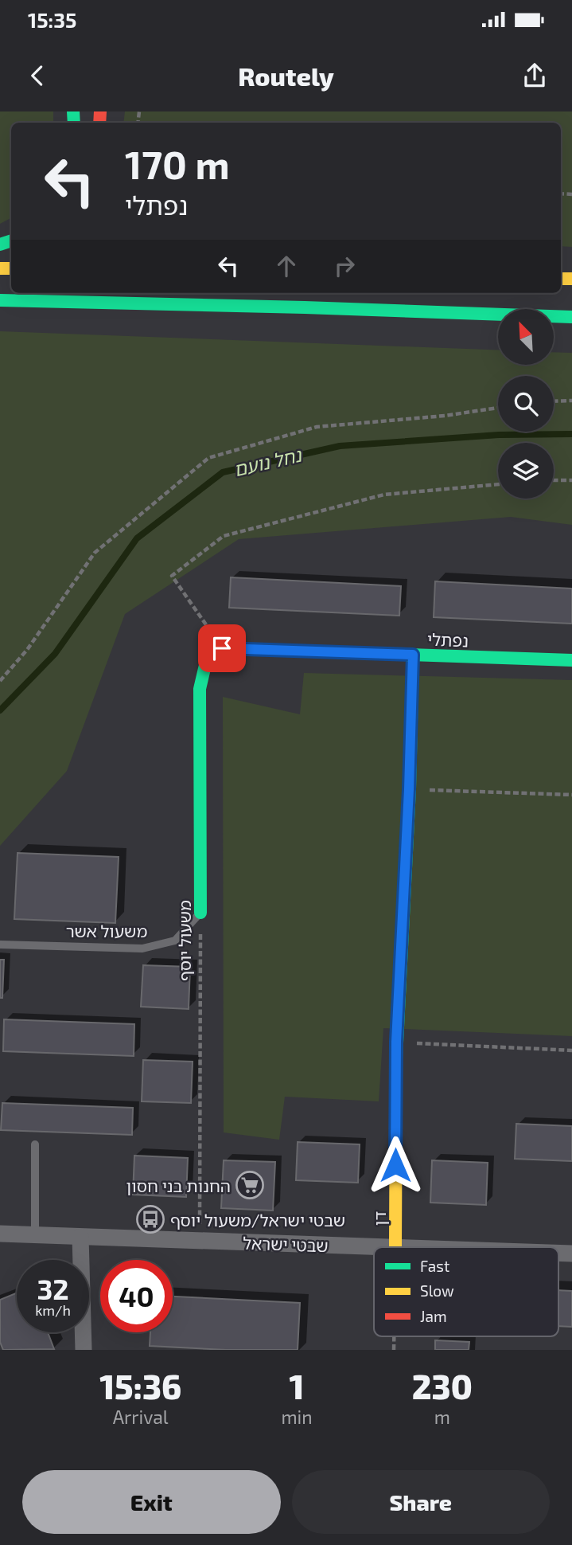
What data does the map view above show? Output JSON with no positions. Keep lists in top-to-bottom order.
{
  "streets": {
    "main road": ["נפתלי", "משעול יוסף", "דן"],
    "street": ["שבטי ישראל"],
    "lane": ["משעול אשר"]
  },
  "crossings": [
    ["נפתלי", "משעול יוסף"],
    ["נפתלי", "דן"],
    ["משעול אשר", "משעול יוסף"],
    ["משעול יוסף", "שבטי ישראל"],
    ["דן", "שבטי ישראל"]
  ],
  "water": ["נחל נועם"],
  "places": {
    "supermarket": ["החנות בני חסון"],
    "bus stop": ["שבטי ישראל/משעול יוסף"]
  },
  "legend": ["Fast", "Slow", "Jam"],
  "north": "top left",
  "page": {
    "status": "15:35",
    "header": "Routely",
    "turn": ["170 m", "נפתלי"],
    "speed": "32 km/h",
    "limit": "40",
    "eta": [
      "15:36",
      "Arrival",
      "1",
      "min",
      "230",
      "m"
    ],
    "buttons": ["Exit", "Share"]
  }
}
